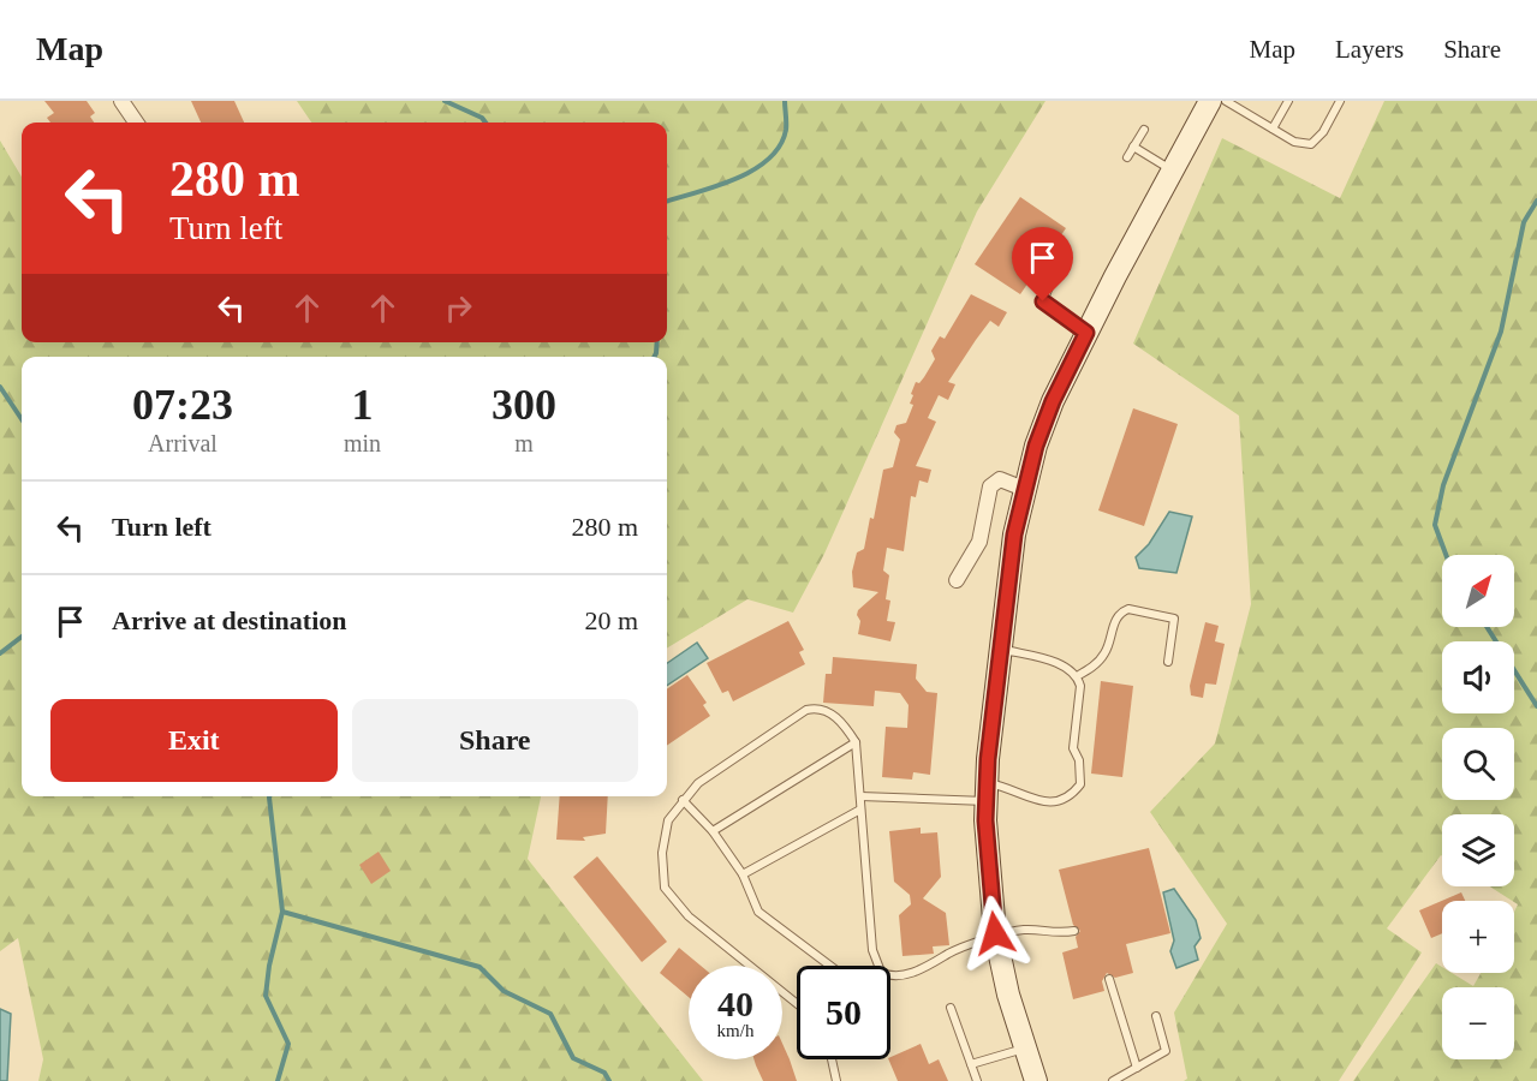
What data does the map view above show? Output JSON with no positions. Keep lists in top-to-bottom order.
{
  "north": "top right",
  "page": {
    "header": "Map",
    "nav": ["Map", "Layers", "Share"],
    "turn": ["280 m", "Turn left"],
    "eta": [
      "07:23",
      "Arrival",
      "1",
      "min",
      "300",
      "m"
    ],
    "list": [
      {
        "name": "Turn left",
        "value": "280 m"
      },
      {
        "name": "Arrive at destination",
        "value": "20 m"
      }
    ],
    "map_buttons": ["+", "−"],
    "buttons": ["Exit", "Share"],
    "speed": "40 km/h",
    "limit": "50"
  }
}
